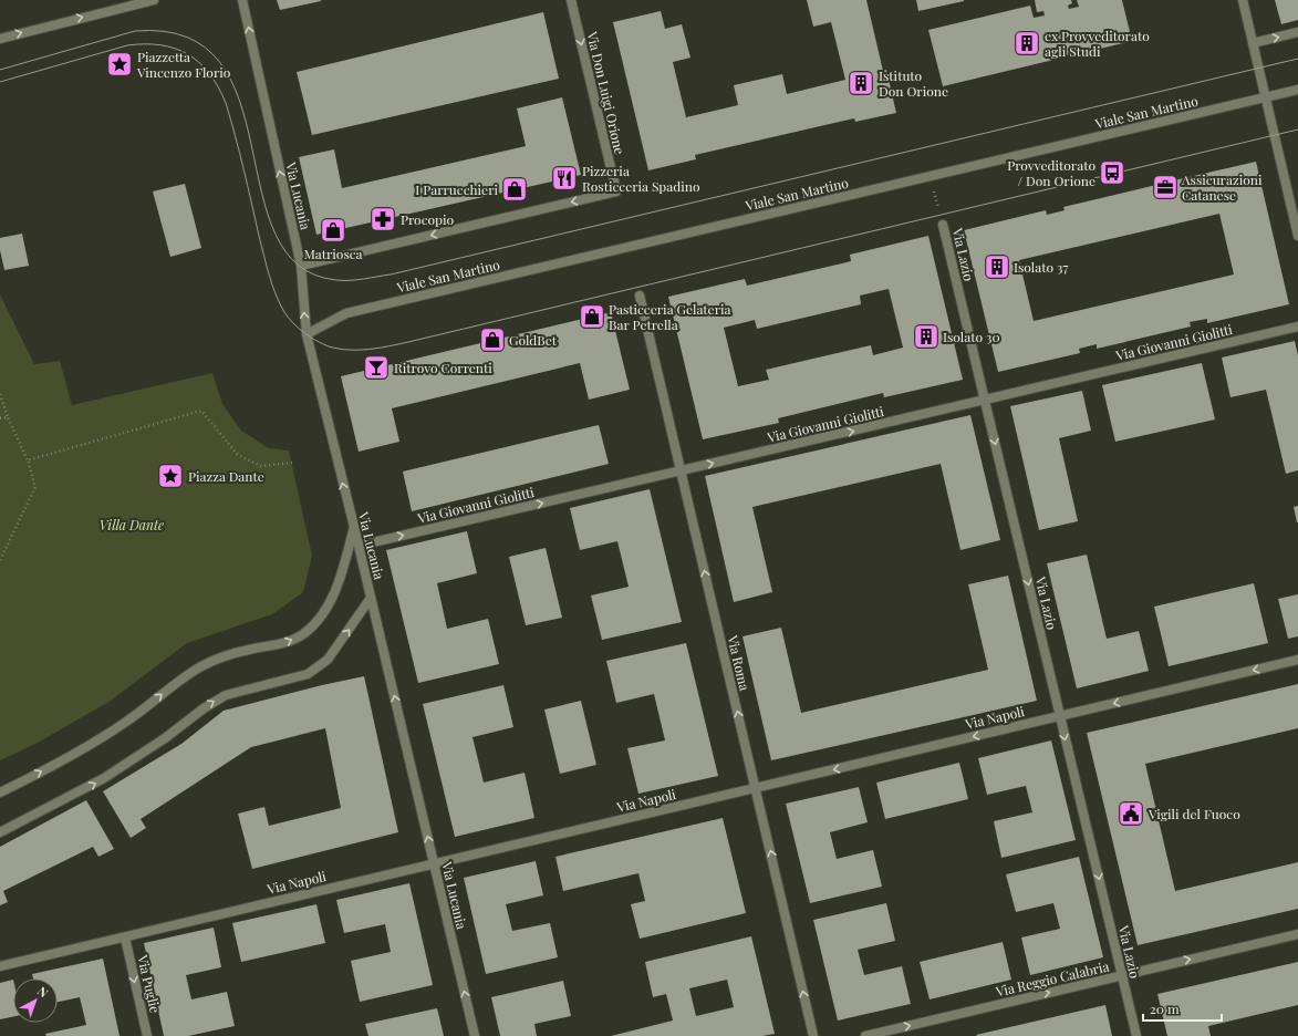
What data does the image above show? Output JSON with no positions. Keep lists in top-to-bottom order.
{
  "streets": {
    "street": [
      "Via Don Luigi Orione",
      "Viale San Martino",
      "Via Lucania",
      "Via Lazio",
      "Via Giovanni Giolitti",
      "Via Roma",
      "Via Napoli",
      "Via Reggio Calabria",
      "Via Puglie"
    ]
  },
  "crossings": [
    ["Via Don Luigi Orione", "Via Lucania"],
    ["Viale San Martino", "Via Lucania"],
    ["Viale San Martino", "Via Lazio"],
    ["Via Lucania", "Via Giovanni Giolitti"],
    ["Via Lucania", "Via Napoli"],
    ["Via Lazio", "Via Giovanni Giolitti"],
    ["Via Lazio", "Via Napoli"],
    ["Via Lazio", "Via Reggio Calabria"],
    ["Via Giovanni Giolitti", "Via Roma"],
    ["Via Roma", "Via Napoli"],
    ["Via Napoli", "Via Puglie"]
  ],
  "one_way": [
    "Via Lucania",
    "Via Lazio",
    "Via Giovanni Giolitti",
    "Via Roma",
    "Via Napoli",
    "Via Reggio Calabria",
    "Via Puglie"
  ],
  "parks": ["Villa Dante"],
  "places": {
    "building": [
      "ex Provveditorato agli Studi",
      "Istituto Don Orione",
      "Isolato 37",
      "Isolato 30"
    ],
    "place": ["Piazzetta Vincenzo Florio", "Piazza Dante"],
    "bus stop": ["Provveditorato / Don Orione"],
    "restaurant": ["Pizzeria Rosticceria Spadino"],
    "office": ["Assicurazioni Catanese"],
    "shop": [
      "I Parrucchieri",
      "Matriosca",
      "Pasticceria Gelateria Bar Petrella",
      "GoldBet"
    ],
    "pharmacy": ["Procopio"],
    "bar": ["Ritrovo Correnti"],
    "public building": ["Vigili del Fuoco"]
  },
  "scale_bar": "20 m",
  "north": "top right"
}
